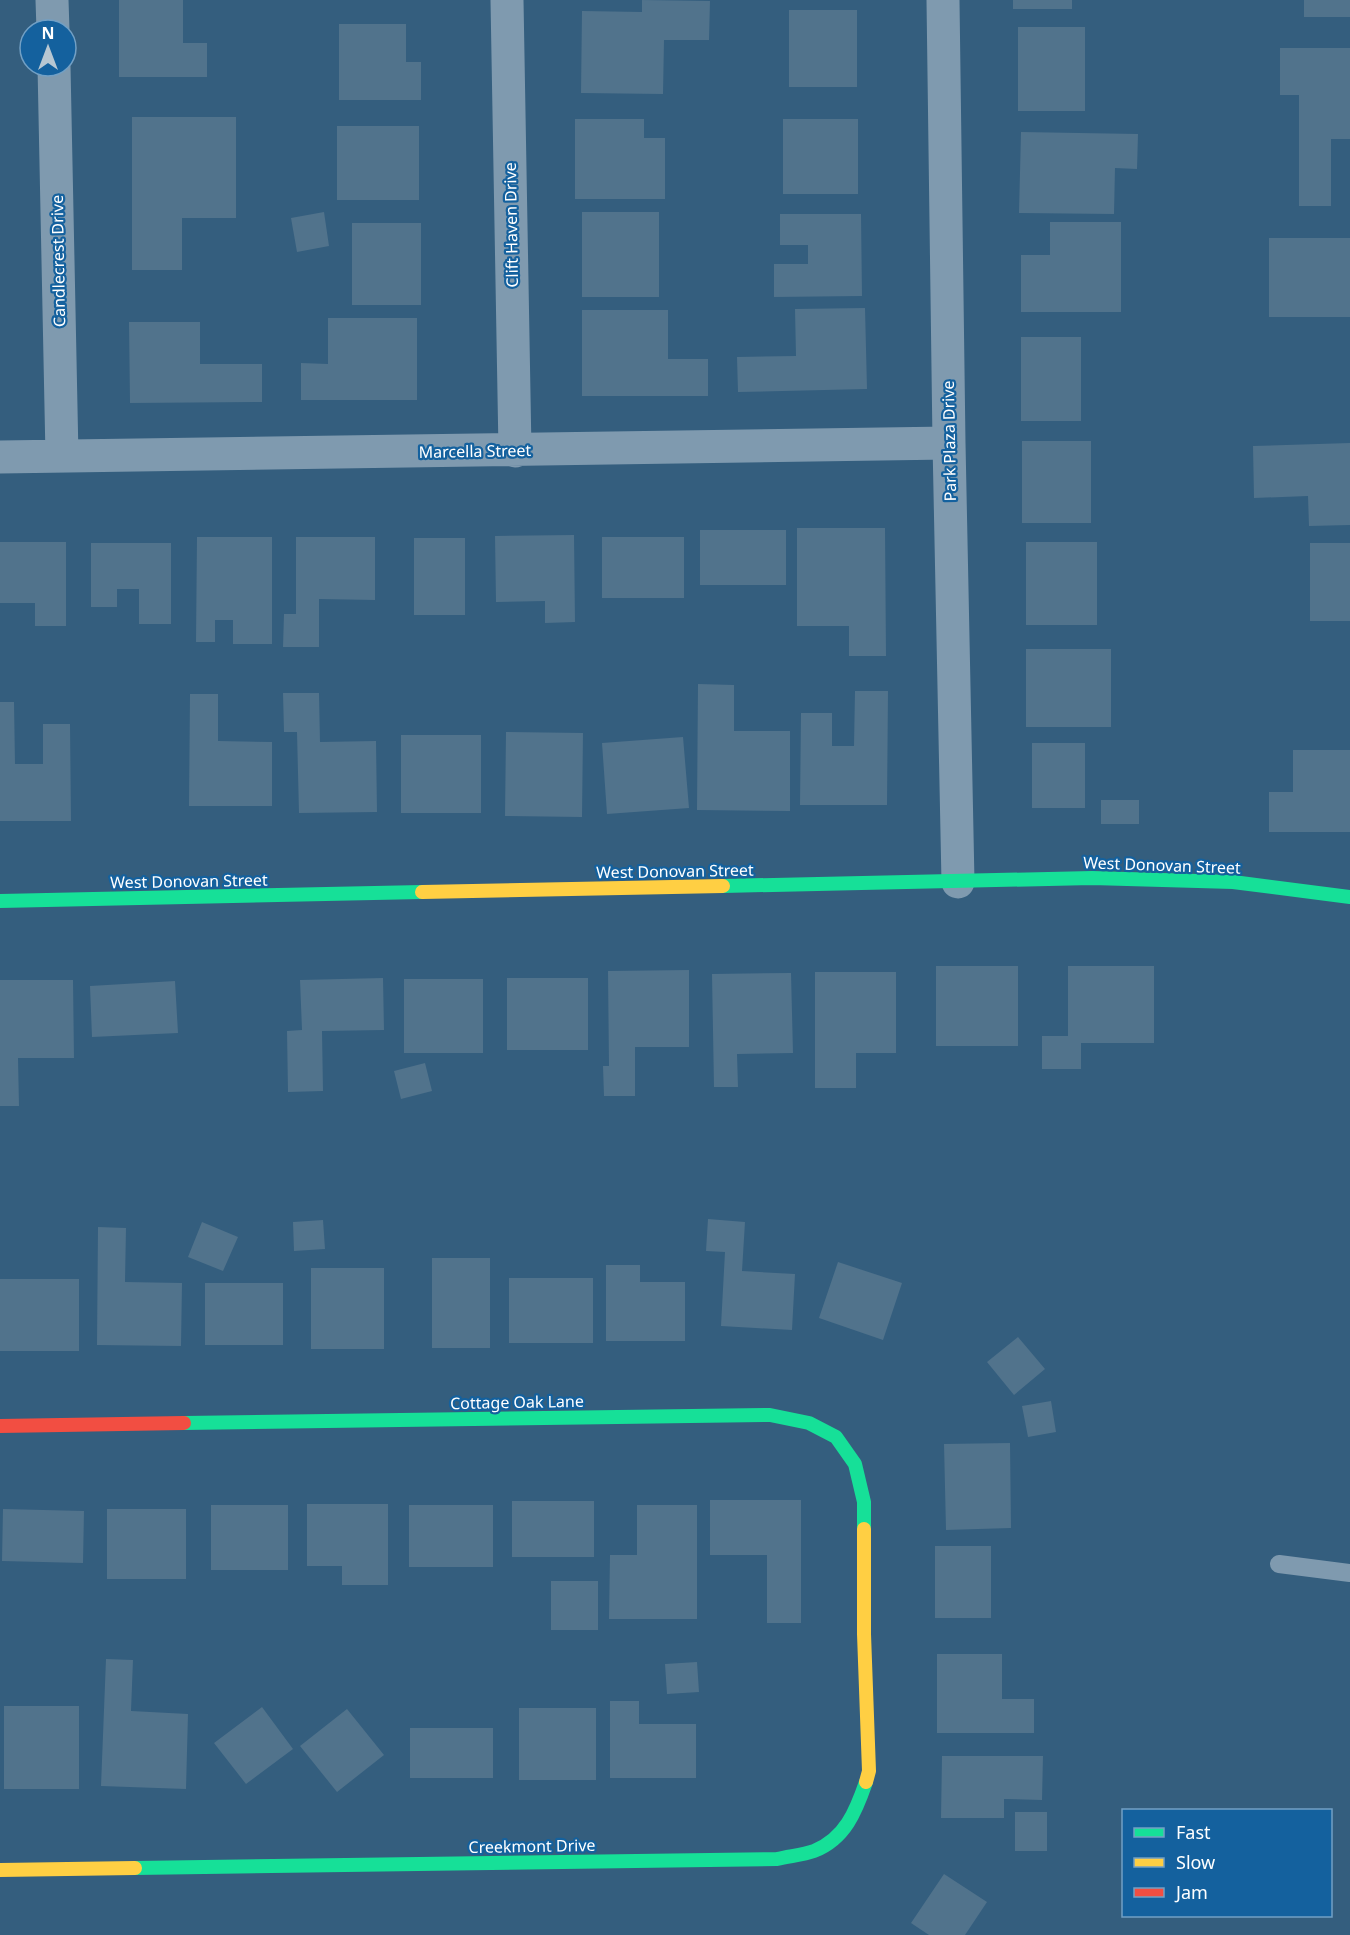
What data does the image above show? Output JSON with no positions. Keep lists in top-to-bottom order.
{
  "streets": {
    "street": [
      "Clift Haven Drive",
      "Candlecrest Drive",
      "Park Plaza Drive",
      "Marcella Street",
      "West Donovan Street",
      "Cottage Oak Lane",
      "Creekmont Drive"
    ]
  },
  "crossings": [
    ["Clift Haven Drive", "Marcella Street"],
    ["Candlecrest Drive", "Marcella Street"],
    ["Park Plaza Drive", "Marcella Street"],
    ["Park Plaza Drive", "West Donovan Street"],
    ["Cottage Oak Lane", "Creekmont Drive"]
  ],
  "legend": ["Fast", "Slow", "Jam"],
  "north": "top"
}
